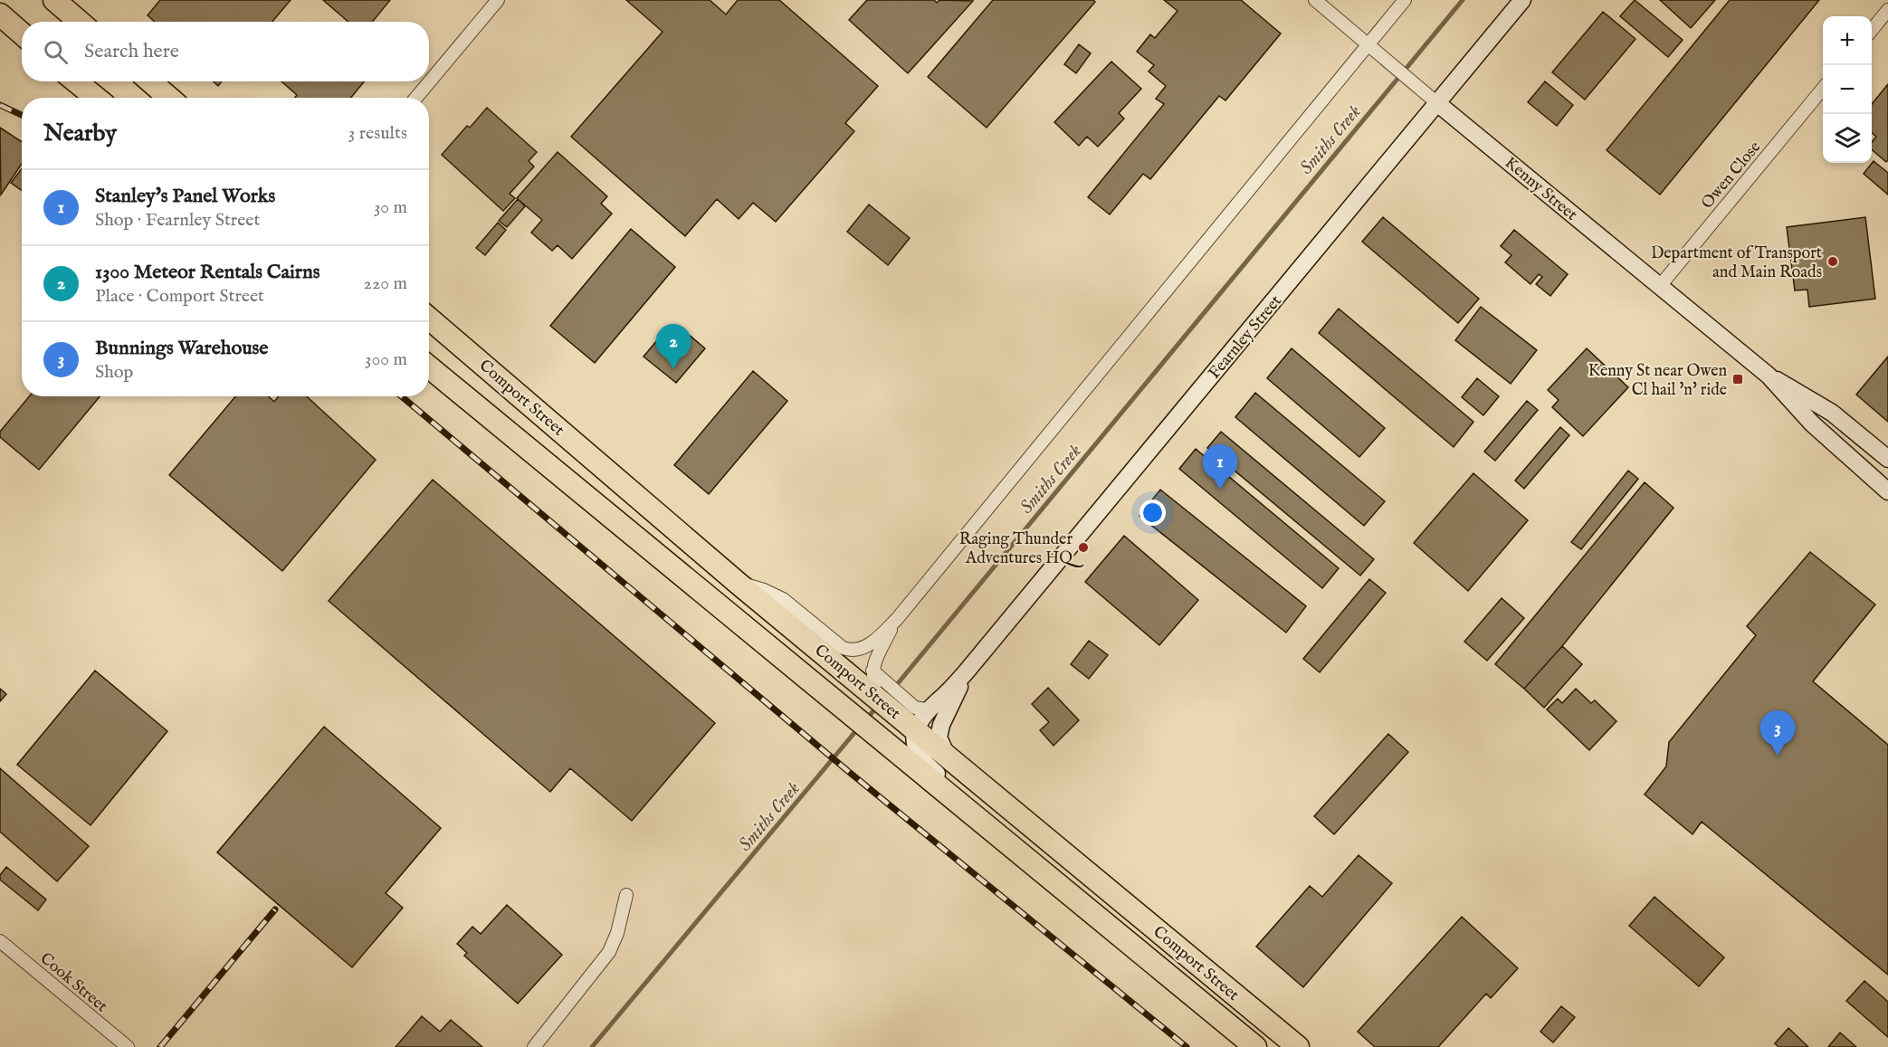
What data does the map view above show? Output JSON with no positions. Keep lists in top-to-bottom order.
{
  "streets": {
    "highway": ["Comport Street"],
    "street": [
      "Owen Close",
      "Kenny Street",
      "Fearnley Street",
      "Cook Street"
    ]
  },
  "crossings": [
    ["Owen Close", "Kenny Street"],
    ["Kenny Street", "Fearnley Street"],
    ["Fearnley Street", "Comport Street"]
  ],
  "water": ["Smiths Creek"],
  "places": {
    "other": ["Department of Transport and Main Roads", "Raging Thunder Adventures HQ"],
    "transit": ["Kenny St near Owen Cl hail 'n' ride"]
  },
  "page": {
    "map_buttons": ["+", "−"],
    "search": "Search here",
    "heading": ["Nearby", "3 results"],
    "list": [
      {
        "mark": "1",
        "name": "Stanley's Panel Works",
        "note": "Shop · Fearnley Street",
        "value": "30 m"
      },
      {
        "mark": "2",
        "name": "1300 Meteor Rentals Cairns",
        "note": "Place · Comport Street",
        "value": "220 m"
      },
      {
        "mark": "3",
        "name": "Bunnings Warehouse",
        "note": "Shop",
        "value": "300 m"
      }
    ],
    "pins": ["2", "1", "3"]
  }
}
